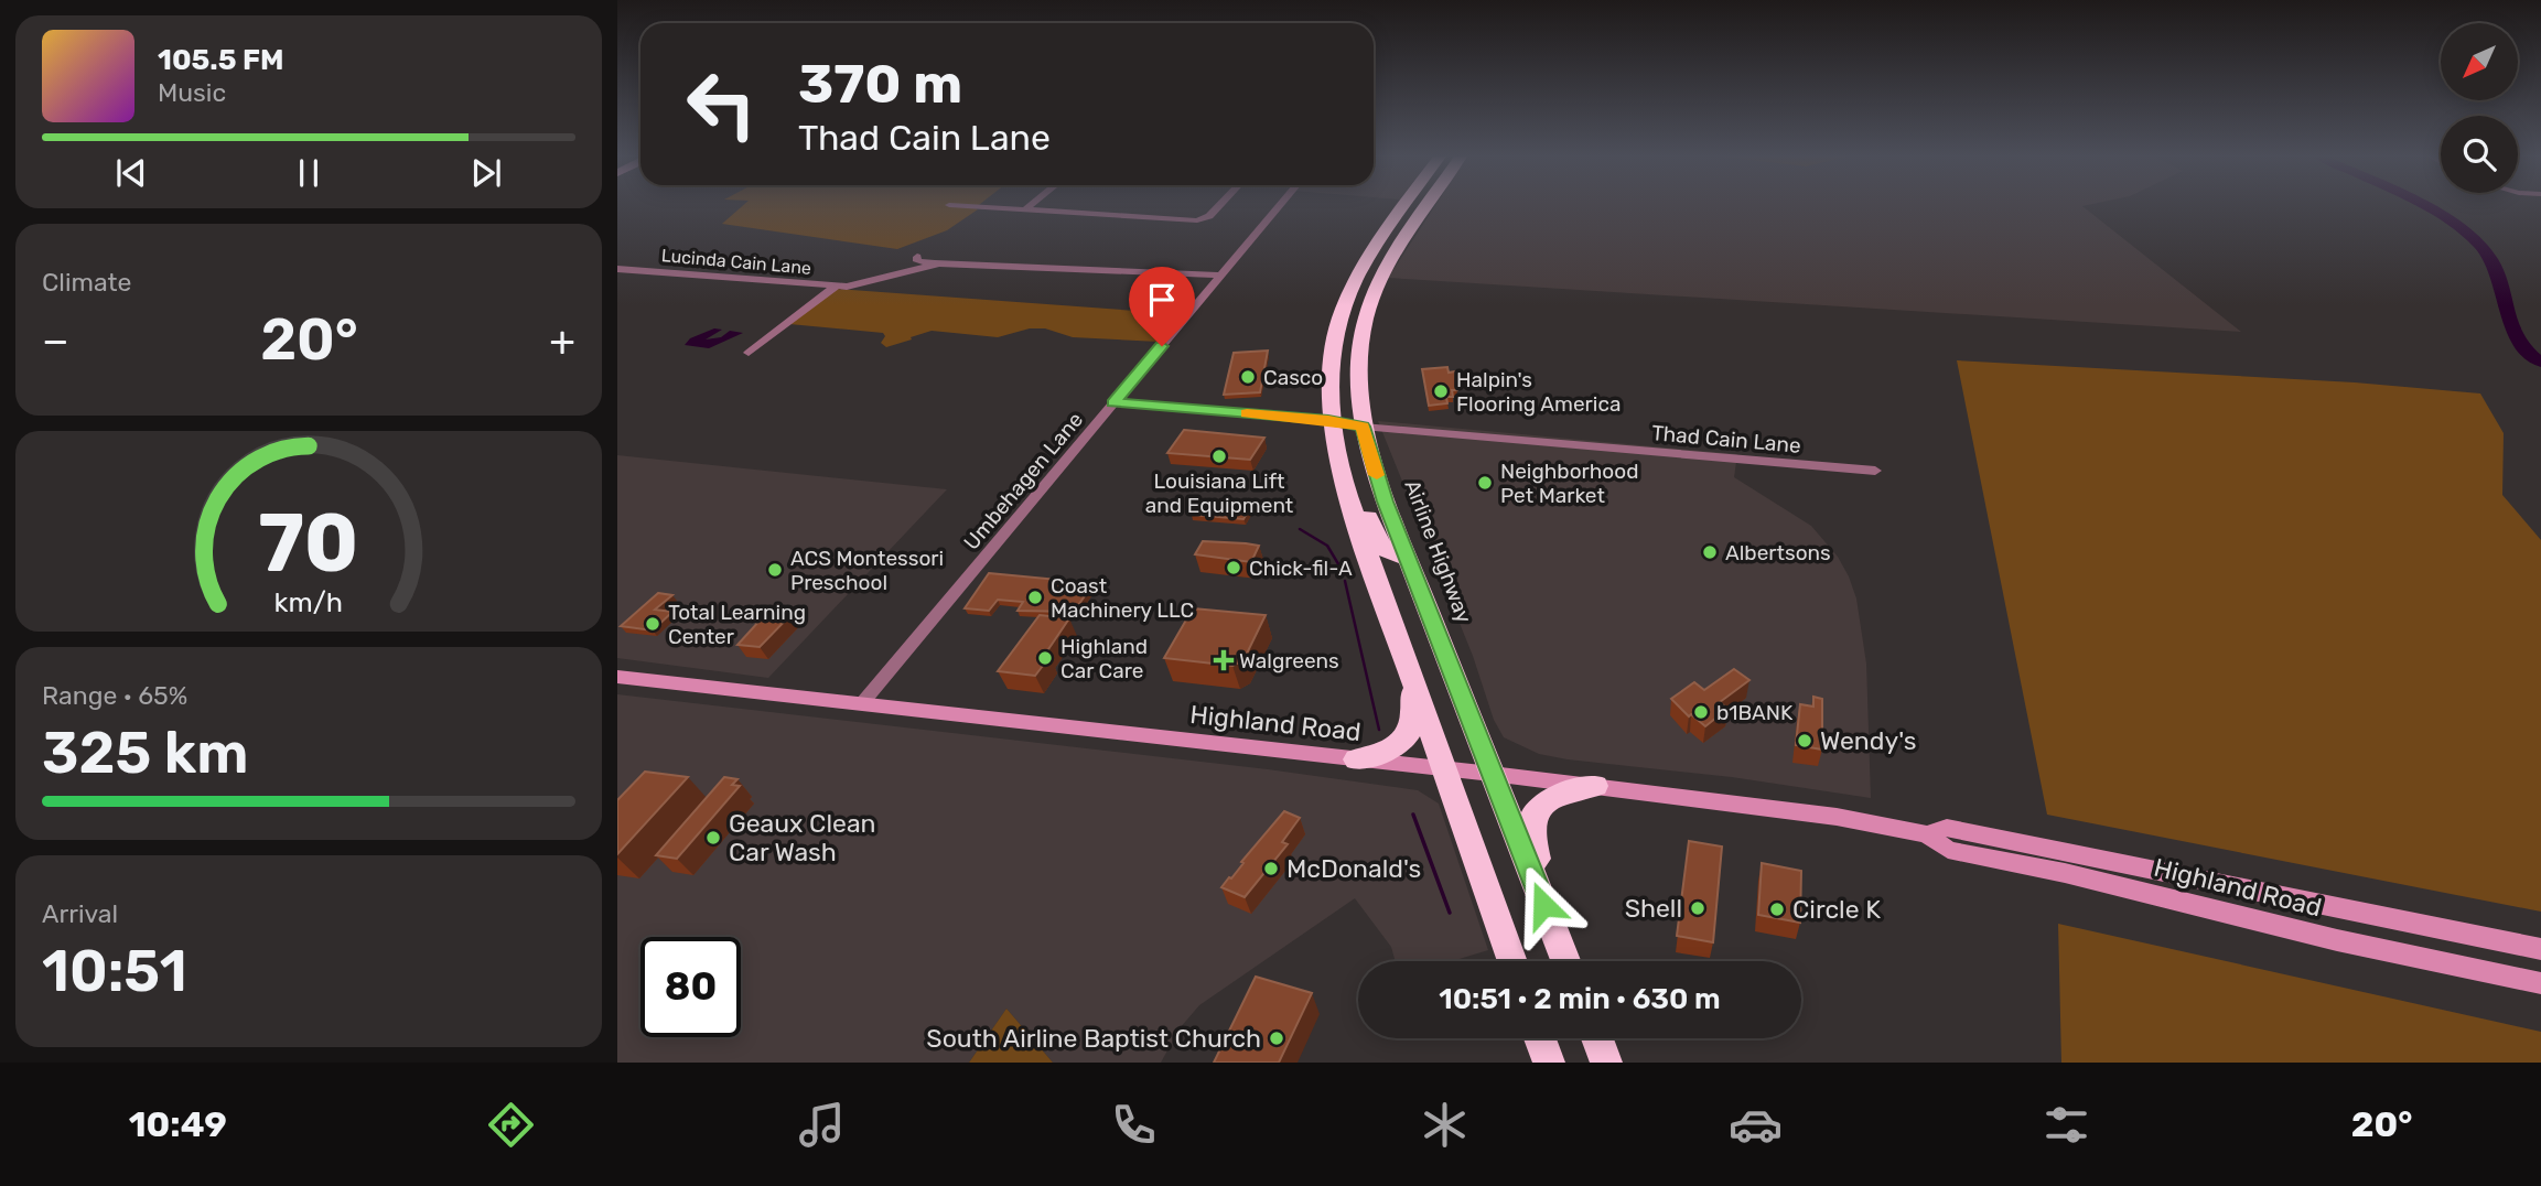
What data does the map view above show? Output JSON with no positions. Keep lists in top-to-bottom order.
{
  "streets": {
    "highway": ["Airline Highway"],
    "main road": ["Highland Road"],
    "street": ["Lucinda Cain Lane", "Thad Cain Lane", "Umbehagen Lane"]
  },
  "crossings": [
    ["Thad Cain Lane", "Umbehagen Lane"],
    ["Thad Cain Lane", "Airline Highway"],
    ["Umbehagen Lane", "Highland Road"],
    ["Airline Highway", "Highland Road"]
  ],
  "places": {
    "other": [
      "Casco",
      "Halpin's Flooring America",
      "Louisiana Lift and Equipment",
      "Neighborhood Pet Market",
      "Albertsons",
      "Chick-fil-A",
      "ACS Montessori Preschool",
      "Coast Machinery LLC",
      "Total Learning Center",
      "Highland Car Care",
      "b1BANK",
      "Wendy's",
      "Geaux Clean Car Wash",
      "McDonald's",
      "Shell",
      "Circle K",
      "South Airline Baptist Church"
    ],
    "health": ["Walgreens"]
  },
  "north": "bottom left",
  "page": {
    "turn": ["370 m", "Thad Cain Lane"],
    "song": ["105.5 FM", "Music"],
    "tile": [
      "Climate",
      ["Range · 65%", "325 km"],
      ["Arrival", "10:51"]
    ],
    "heat": ["−", "20°", "+"],
    "limit": "80",
    "trip": "10:51 · 2 min · 630 m",
    "tabs": ["10:49", "20°"],
    "gauge": ["70", "km/h"]
  }
}
